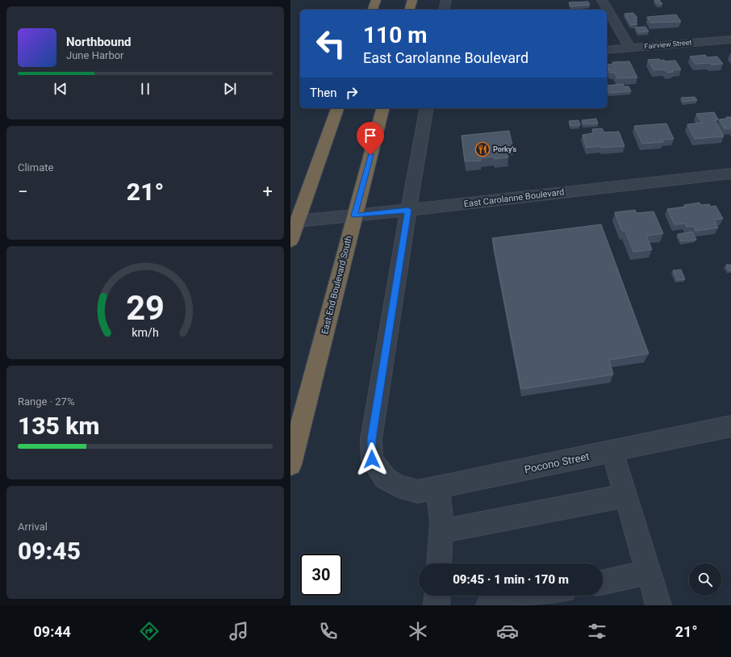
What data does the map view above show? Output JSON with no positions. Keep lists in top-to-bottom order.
{
  "streets": {
    "highway": ["East End Boulevard South"],
    "street": ["Fairview Street", "East Carolanne Boulevard", "Pocono Street"]
  },
  "crossings": [
    ["East Carolanne Boulevard", "East End Boulevard South"],
    ["East Carolanne Boulevard", "Pocono Street"]
  ],
  "places": {
    "restaurant": ["Porky's"]
  },
  "page": {
    "turn": ["110 m", "East Carolanne Boulevard"],
    "song": ["Northbound", "June Harbor"],
    "then": "Then",
    "tile": [
      "Climate",
      ["Range · 27%", "135 km"],
      ["Arrival", "09:45"]
    ],
    "heat": ["−", "21°", "+"],
    "limit": "30",
    "trip": "09:45 · 1 min · 170 m",
    "tabs": ["09:44", "21°"],
    "gauge": ["29", "km/h"]
  }
}
